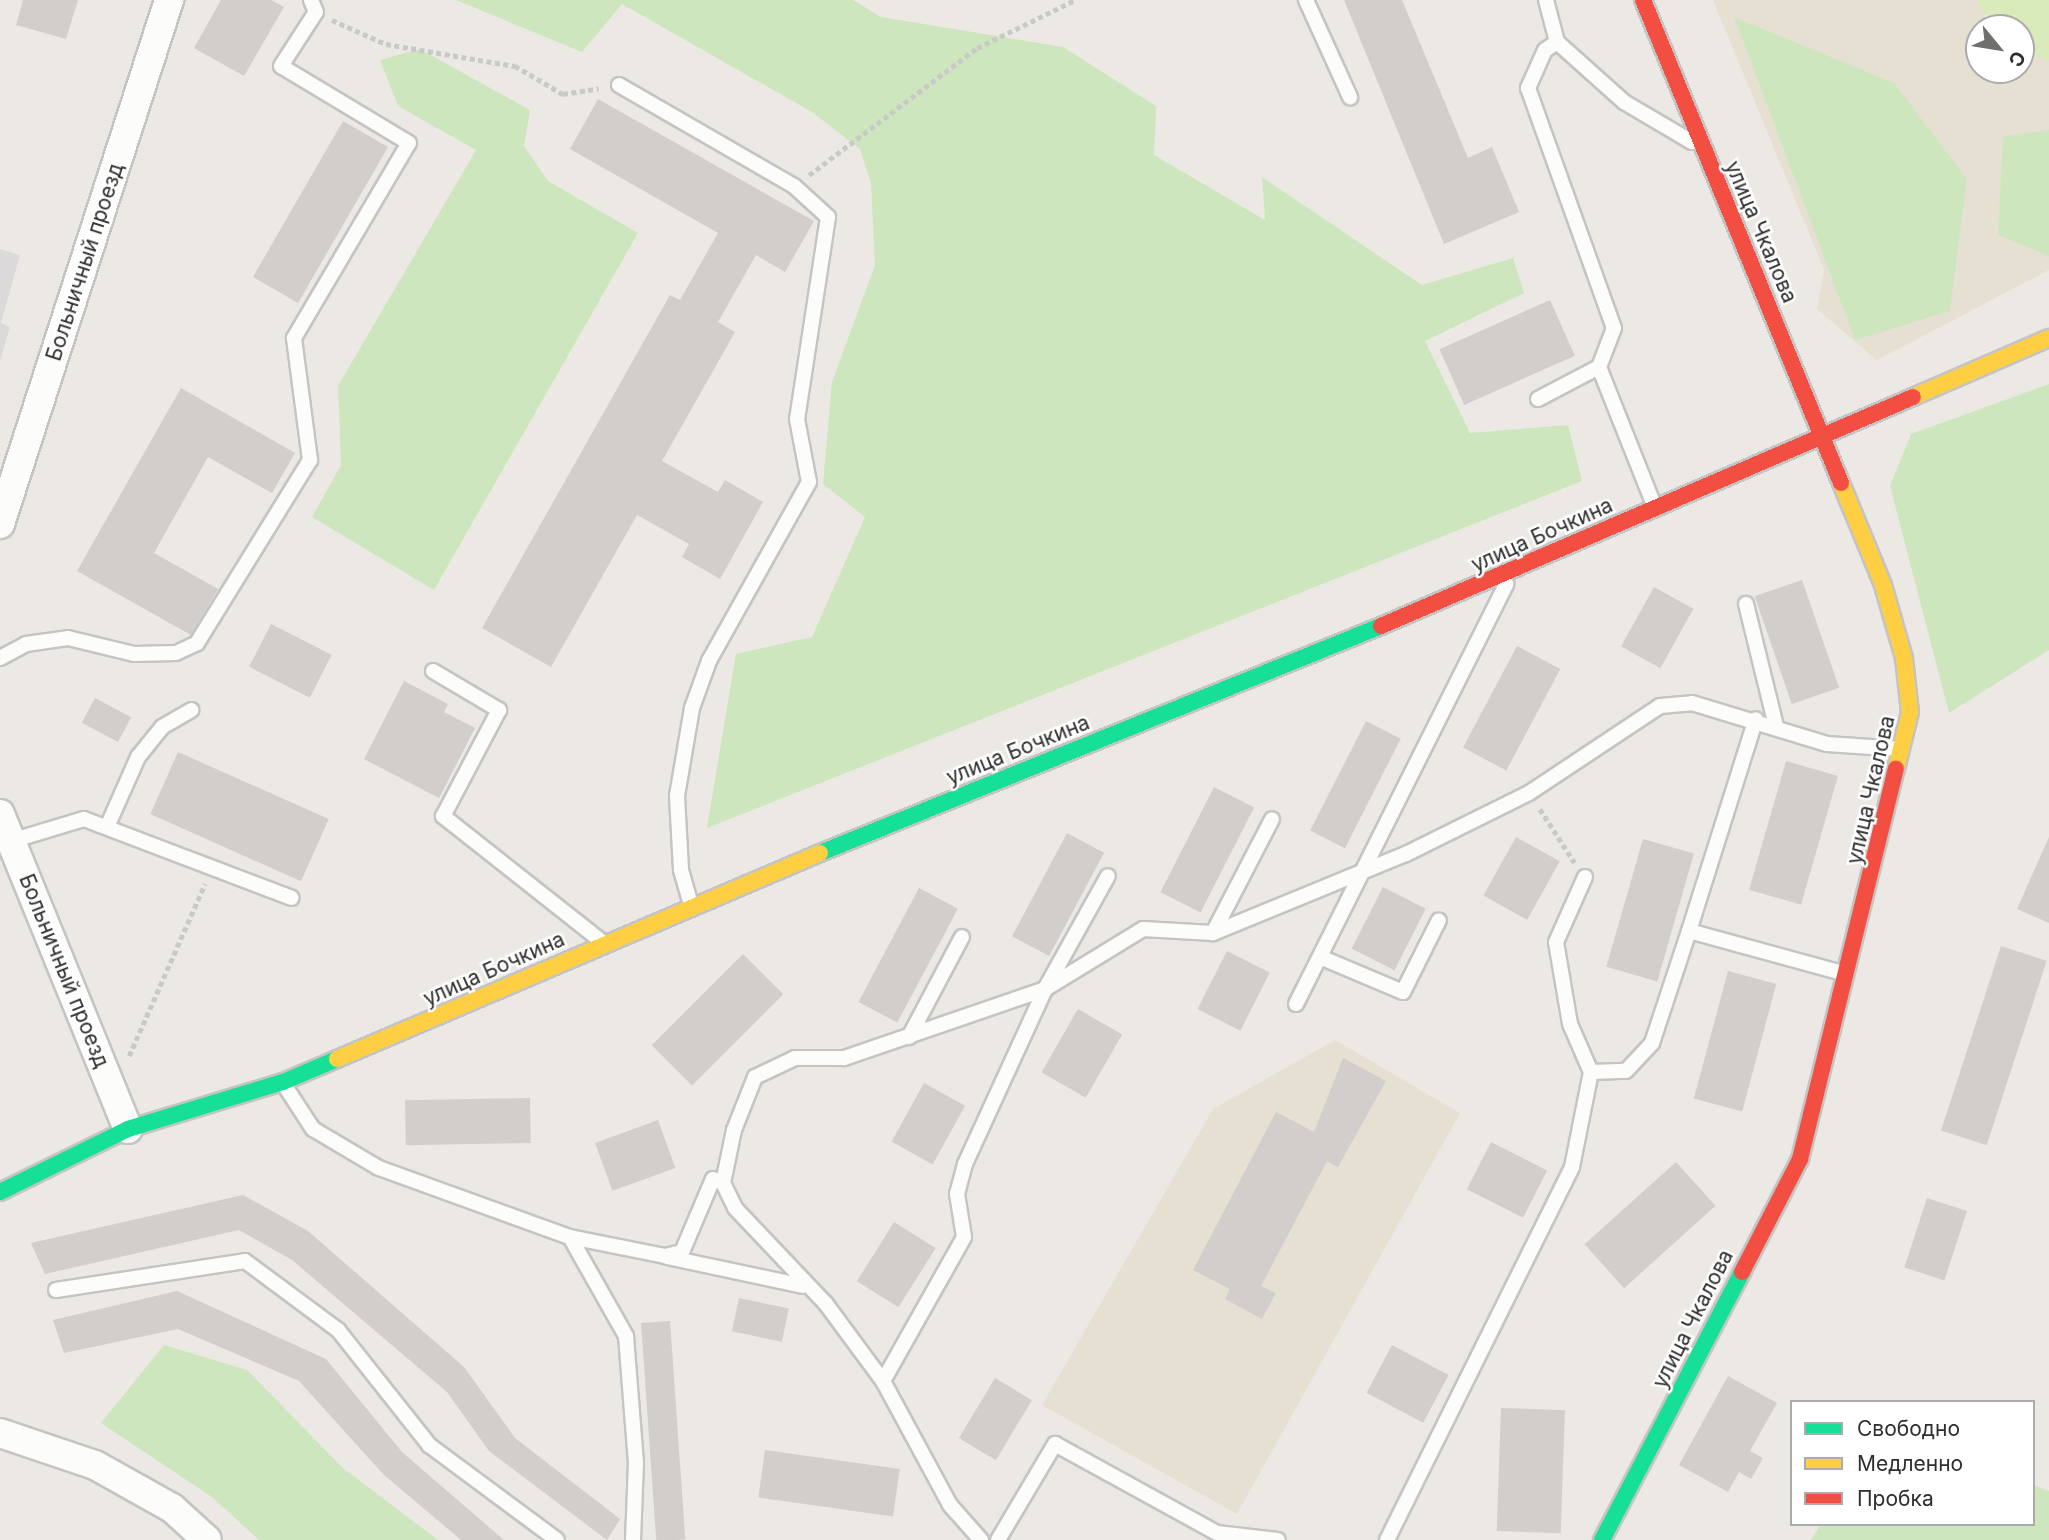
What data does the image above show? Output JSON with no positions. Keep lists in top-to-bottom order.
{
  "streets": {
    "main road": ["улица Чкалова", "улица Бочкина"],
    "street": ["Больничный проезд"]
  },
  "crossings": [
    ["улица Чкалова", "улица Бочкина"],
    ["Больничный проезд", "улица Бочкина"]
  ],
  "legend": ["Свободно", "Медленно", "Пробка"],
  "north": "bottom right"
}
